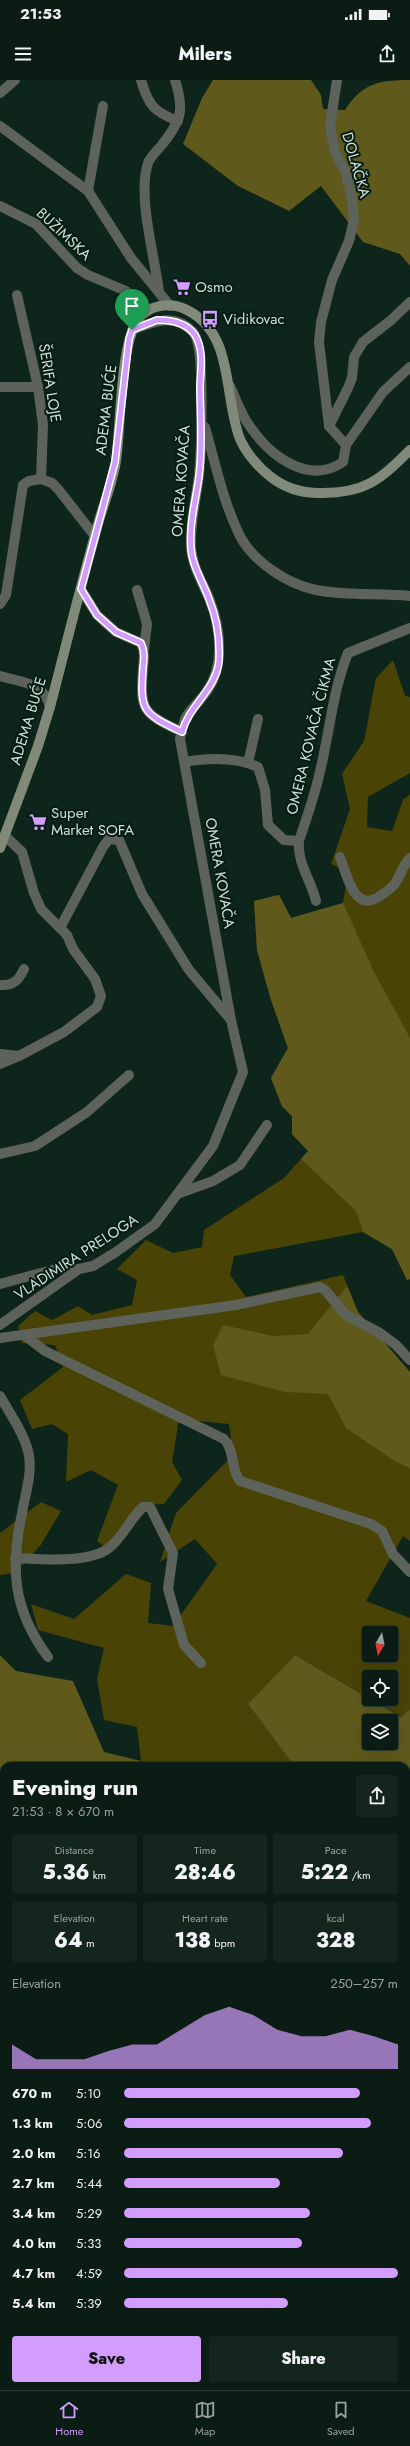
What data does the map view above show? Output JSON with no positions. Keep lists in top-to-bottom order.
{
  "streets": {
    "street": [
      "DOLAČKA",
      "BUŽIMSKA",
      "ŠERIFA LOJE",
      "ADEMA BUĆE",
      "OMERA KOVAČA",
      "OMERA KOVAČA ČIKMA",
      "VLADIMIRA PRELOGA"
    ]
  },
  "crossings": [
    ["BUŽIMSKA", "ADEMA BUĆE"],
    ["ADEMA BUĆE", "OMERA KOVAČA"],
    ["OMERA KOVAČA", "VLADIMIRA PRELOGA"]
  ],
  "places": {
    "supermarket": ["Osmo", "Super Market SOFA"],
    "bus stop": ["Vidikovac"]
  },
  "north": "bottom",
  "page": {
    "status": "21:53",
    "header": "Milers",
    "heading": ["Evening run", "21:53 · 8 × 670 m"],
    "stats": [
      ["Distance", "5.36 km"],
      ["Time", "28:46"],
      ["Pace", "5:22 /km"],
      ["Elevation", "64 m"],
      ["Heart rate", "138 bpm"],
      ["kcal", "328"]
    ],
    "chart": ["Elevation", "250–257 m"],
    "list": [
      {
        "name": "670 m",
        "note": "5:10"
      },
      {
        "name": "1.3 km",
        "note": "5:06"
      },
      {
        "name": "2.0 km",
        "note": "5:16"
      },
      {
        "name": "2.7 km",
        "note": "5:44"
      },
      {
        "name": "3.4 km",
        "note": "5:29"
      },
      {
        "name": "4.0 km",
        "note": "5:33"
      },
      {
        "name": "4.7 km",
        "note": "4:59"
      },
      {
        "name": "5.4 km",
        "note": "5:39"
      }
    ],
    "buttons": ["Save", "Share"],
    "tabs": ["Home", "Map", "Saved"]
  }
}
